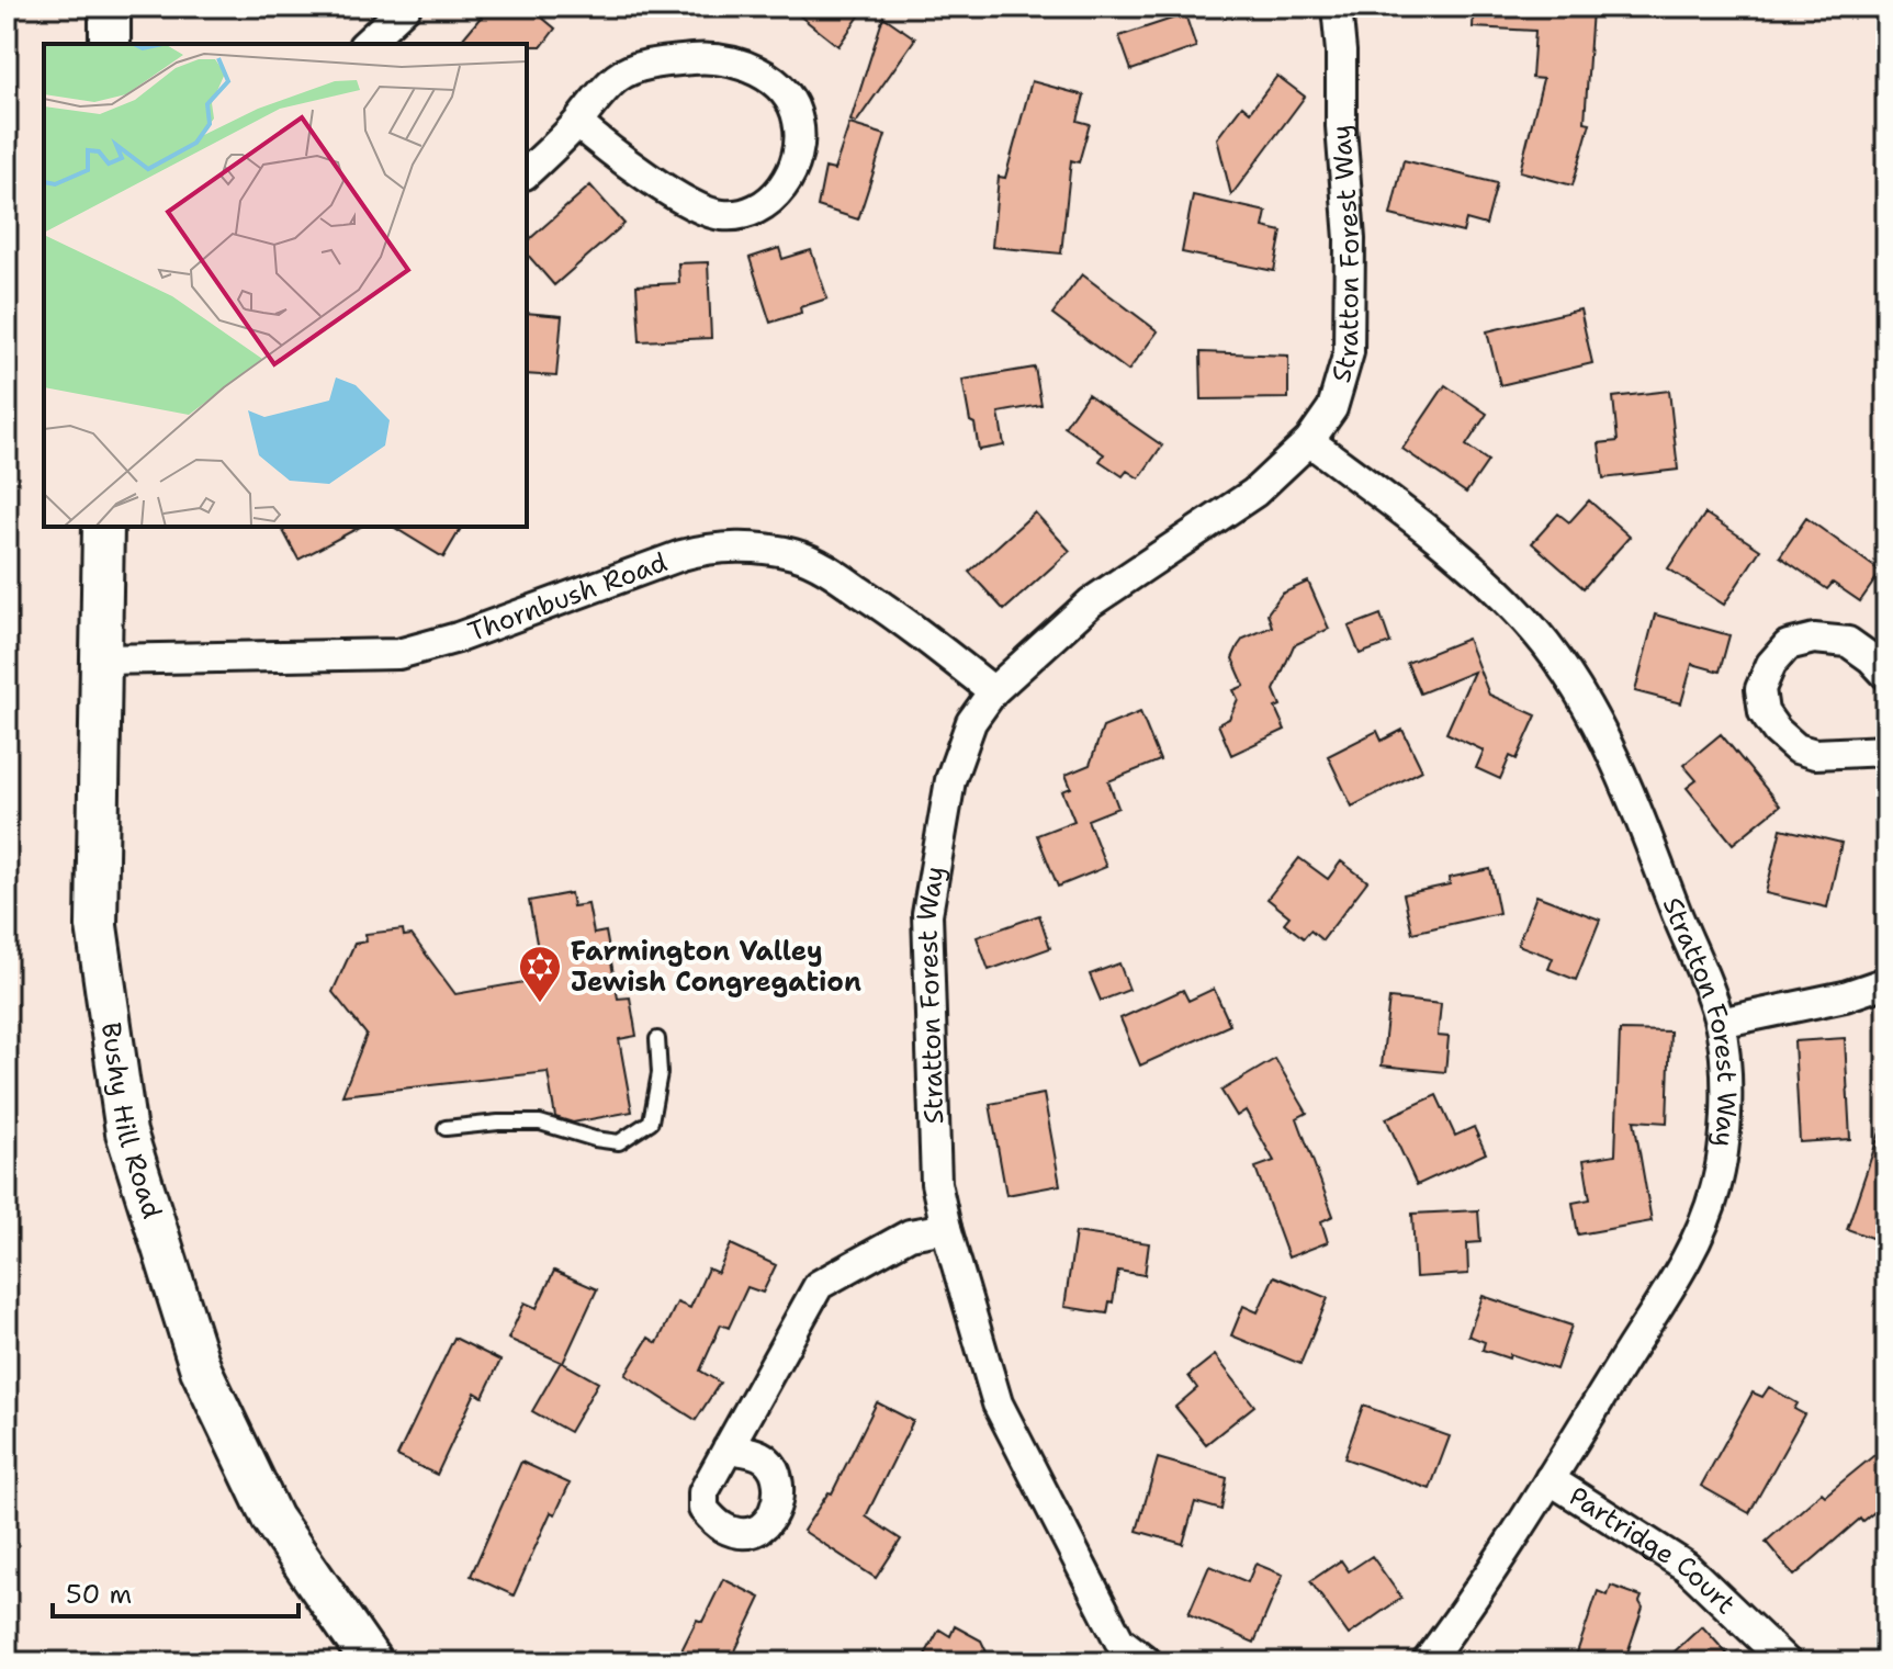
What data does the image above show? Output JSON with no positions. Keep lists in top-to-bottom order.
{
  "streets": {
    "main road": ["Bushy Hill Road"],
    "street": ["Stratton Forest Way", "Thornbush Road", "Partridge Court"]
  },
  "crossings": [
    ["Stratton Forest Way", "Thornbush Road"],
    ["Stratton Forest Way", "Partridge Court"],
    ["Thornbush Road", "Bushy Hill Road"]
  ],
  "places": {
    "synagogue": ["Farmington Valley Jewish Congregation"]
  },
  "scale_bar": "50 m"
}
